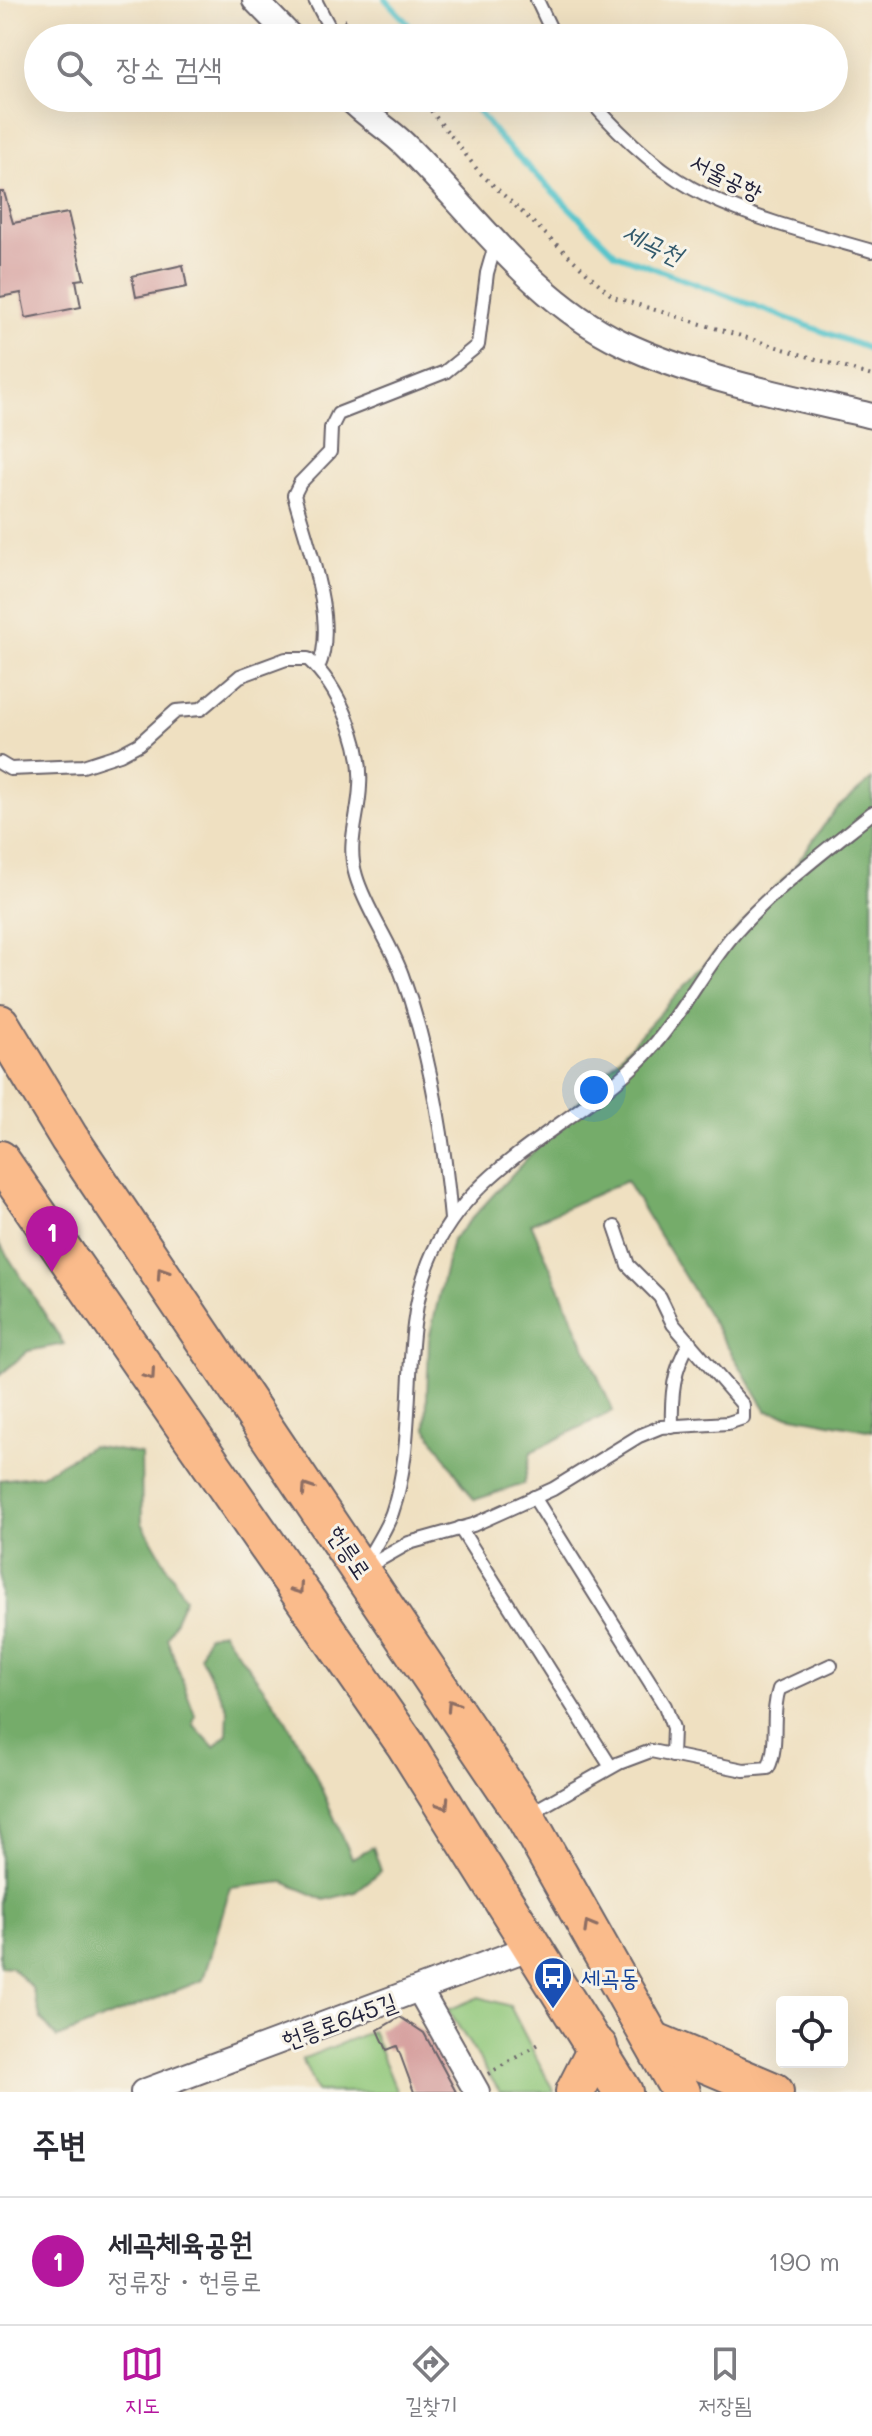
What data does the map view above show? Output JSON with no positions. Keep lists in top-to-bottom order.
{
  "streets": {
    "main road": ["헌릉로"],
    "street": ["헌릉로645길"],
    "lane": ["서울공항"]
  },
  "water": ["세곡천"],
  "places": {
    "bus stop": ["세곡동"]
  },
  "page": {
    "search": "장소 검색",
    "pins": "1",
    "heading": "주변",
    "list": [
      {
        "mark": "1",
        "name": "세곡체육공원",
        "note": "정류장 · 헌릉로",
        "value": "190 m"
      }
    ],
    "nav": ["지도", "길찾기", "저장됨"]
  }
}
